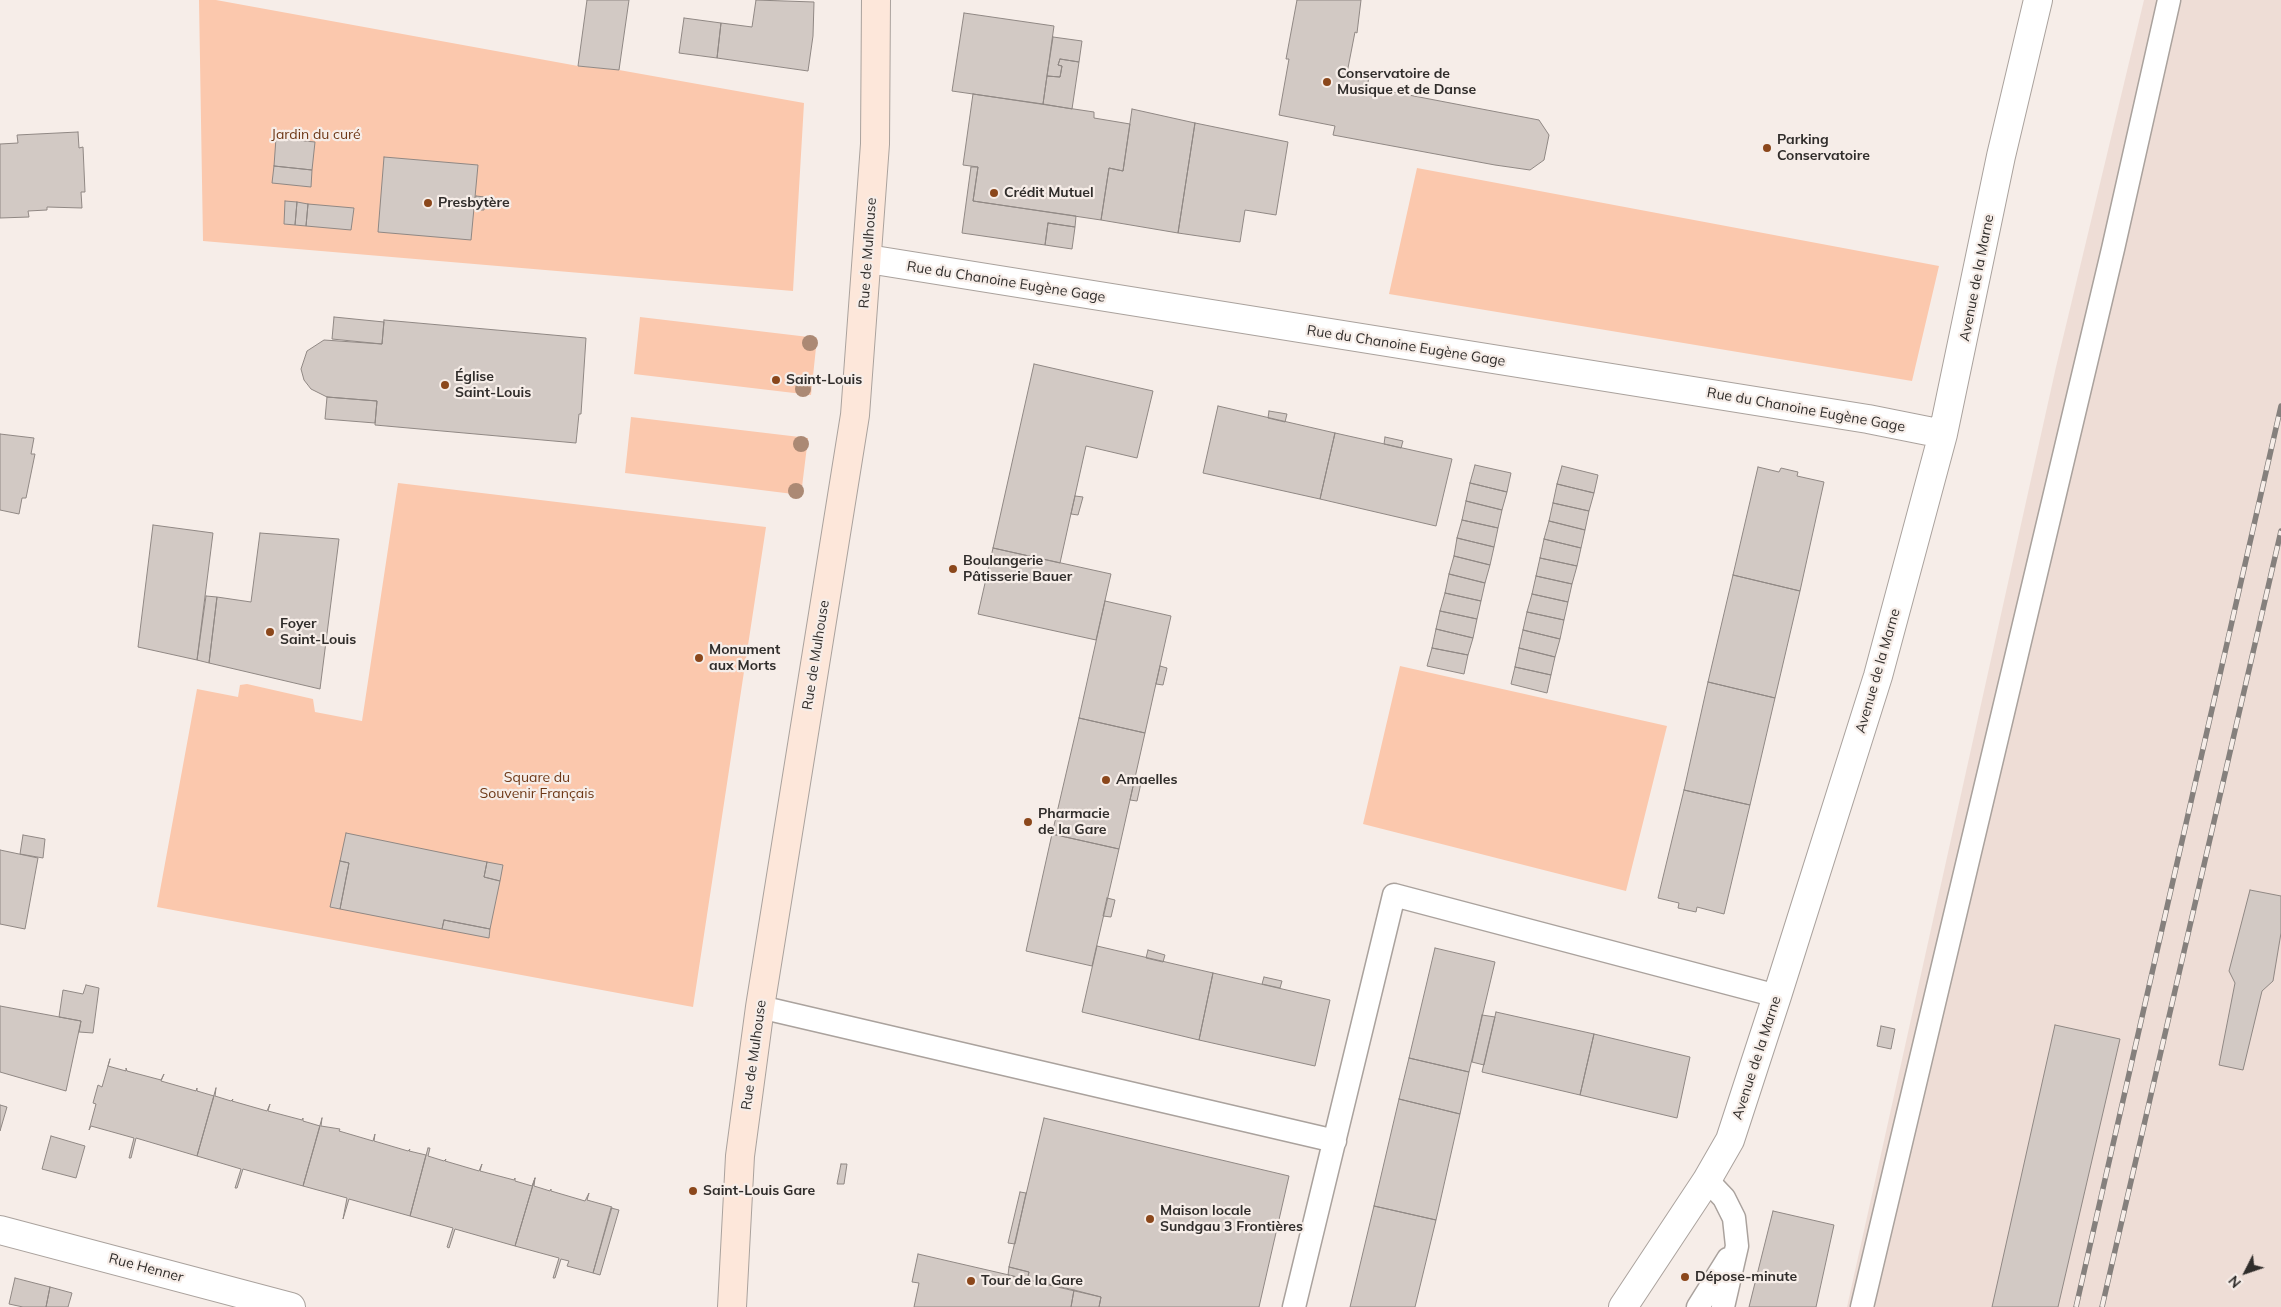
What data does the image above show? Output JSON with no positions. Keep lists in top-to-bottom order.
{
  "streets": {
    "main road": ["Rue de Mulhouse"],
    "street": ["Avenue de la Marne", "Rue du Chanoine Eugène Gage", "Rue Henner"]
  },
  "crossings": [
    ["Rue de Mulhouse", "Rue du Chanoine Eugène Gage"],
    ["Avenue de la Marne", "Rue du Chanoine Eugène Gage"]
  ],
  "parks": ["Jardin du curé", "Square du Souvenir Français"],
  "places": [
    "Conservatoire de Musique et de Danse",
    "Parking Conservatoire",
    "Crédit Mutuel",
    "Presbytère",
    "Saint-Louis",
    "Église Saint-Louis",
    "Boulangerie Pâtisserie Bauer",
    "Foyer Saint-Louis",
    "Monument aux Morts",
    "Amaelles",
    "Pharmacie de la Gare",
    "Saint-Louis Gare",
    "Maison locale Sundgau 3 Frontières",
    "Dépose-minute",
    "Tour de la Gare"
  ],
  "north": "bottom left"
}
